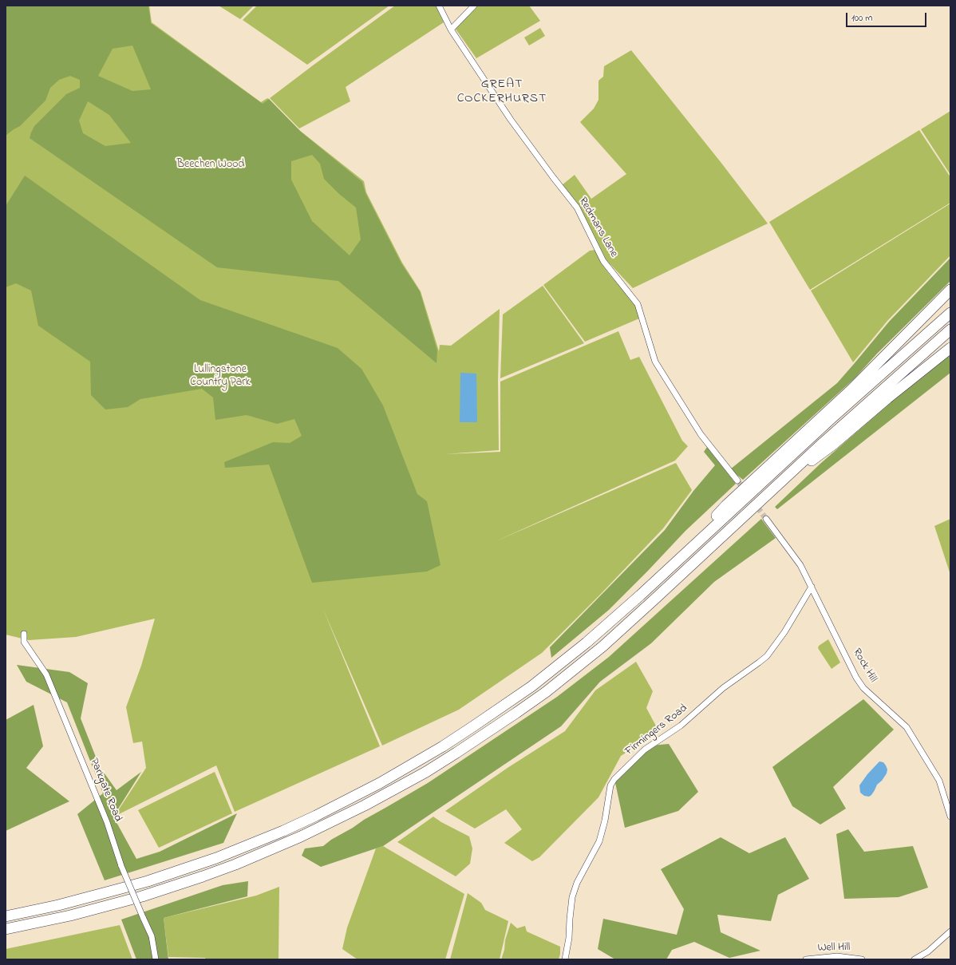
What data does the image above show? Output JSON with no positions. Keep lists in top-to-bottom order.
{
  "streets": {
    "street": [
      "Redmans Lane",
      "Rock Hill",
      "Firmingers Road",
      "Parkgate Road",
      "Well Hill"
    ]
  },
  "crossings": [
    ["Rock Hill", "Firmingers Road"]
  ],
  "districts": ["GREAT COCKERHURST"],
  "parks": ["Beechen Wood", "Lullingstone Country Park"],
  "scale_bar": "100 m"
}
